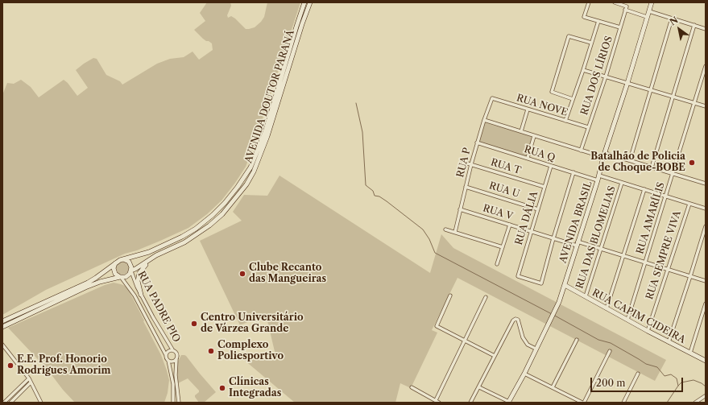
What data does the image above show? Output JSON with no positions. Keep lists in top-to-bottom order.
{
  "streets": {
    "main road": ["AVENIDA DOUTOR PARANÁ", "AVENIDA BRASIL", "RUA CAPIM CIDEIRA"],
    "street": [
      "RUA DOS LÍRIOS",
      "RUA NOVE",
      "RUA Q",
      "RUA P",
      "RUA T",
      "RUA U",
      "RUA V",
      "RUA DÁLIA",
      "RUA AMARÍLIS",
      "RUA DAS BLOMELIAS",
      "RUA SEMPRE VIVA",
      "RUA PADRE PIO"
    ]
  },
  "crossings": [
    ["RUA DOS LÍRIOS", "RUA NOVE"],
    ["AVENIDA DOUTOR PARANÁ", "RUA PADRE PIO"],
    ["RUA NOVE", "RUA P"],
    ["RUA Q", "RUA P"],
    ["RUA Q", "RUA DÁLIA"],
    ["RUA Q", "RUA AMARÍLIS"],
    ["RUA Q", "AVENIDA BRASIL"],
    ["RUA Q", "RUA DAS BLOMELIAS"],
    ["RUA Q", "RUA SEMPRE VIVA"],
    ["RUA P", "RUA T"],
    ["RUA P", "RUA U"],
    ["RUA P", "RUA V"],
    ["RUA T", "RUA DÁLIA"],
    ["RUA U", "RUA DÁLIA"],
    ["RUA V", "RUA DÁLIA"],
    ["RUA V", "RUA AMARÍLIS"],
    ["RUA V", "AVENIDA BRASIL"],
    ["RUA V", "RUA DAS BLOMELIAS"],
    ["RUA V", "RUA SEMPRE VIVA"],
    ["RUA AMARÍLIS", "RUA CAPIM CIDEIRA"],
    ["AVENIDA BRASIL", "RUA CAPIM CIDEIRA"],
    ["RUA DAS BLOMELIAS", "RUA CAPIM CIDEIRA"],
    ["RUA SEMPRE VIVA", "RUA CAPIM CIDEIRA"]
  ],
  "places": [
    "Batalhão de Policia de Choque-BOBE",
    "Clube Recanto das Mangueiras",
    "Centro Universitário de Várzea Grande",
    "Complexo Poliesportivo",
    "E.E. Prof. Honorio Rodrigues Amorim",
    "Clínicas Integradas"
  ],
  "scale_bar": "200 m",
  "north": "top left"
}
